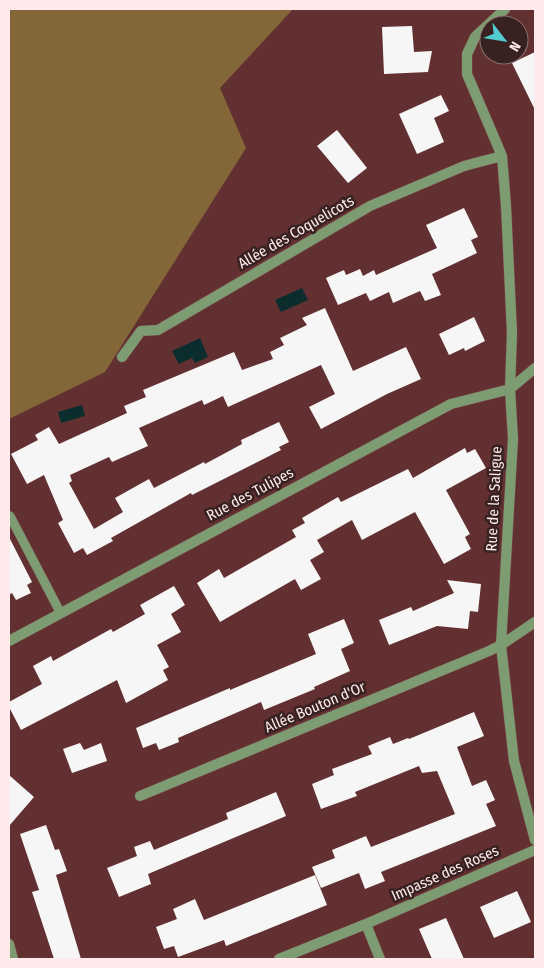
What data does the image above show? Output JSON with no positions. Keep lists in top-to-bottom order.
{
  "streets": {
    "street": [
      "Allée des Coquelicots",
      "Rue des Tulipes",
      "Rue de la Saligue",
      "Allée Bouton d'Or",
      "Impasse des Roses"
    ]
  },
  "crossings": [
    ["Allée des Coquelicots", "Rue de la Saligue"],
    ["Rue des Tulipes", "Rue de la Saligue"],
    ["Rue de la Saligue", "Allée Bouton d'Or"]
  ],
  "north": "bottom right"
}
